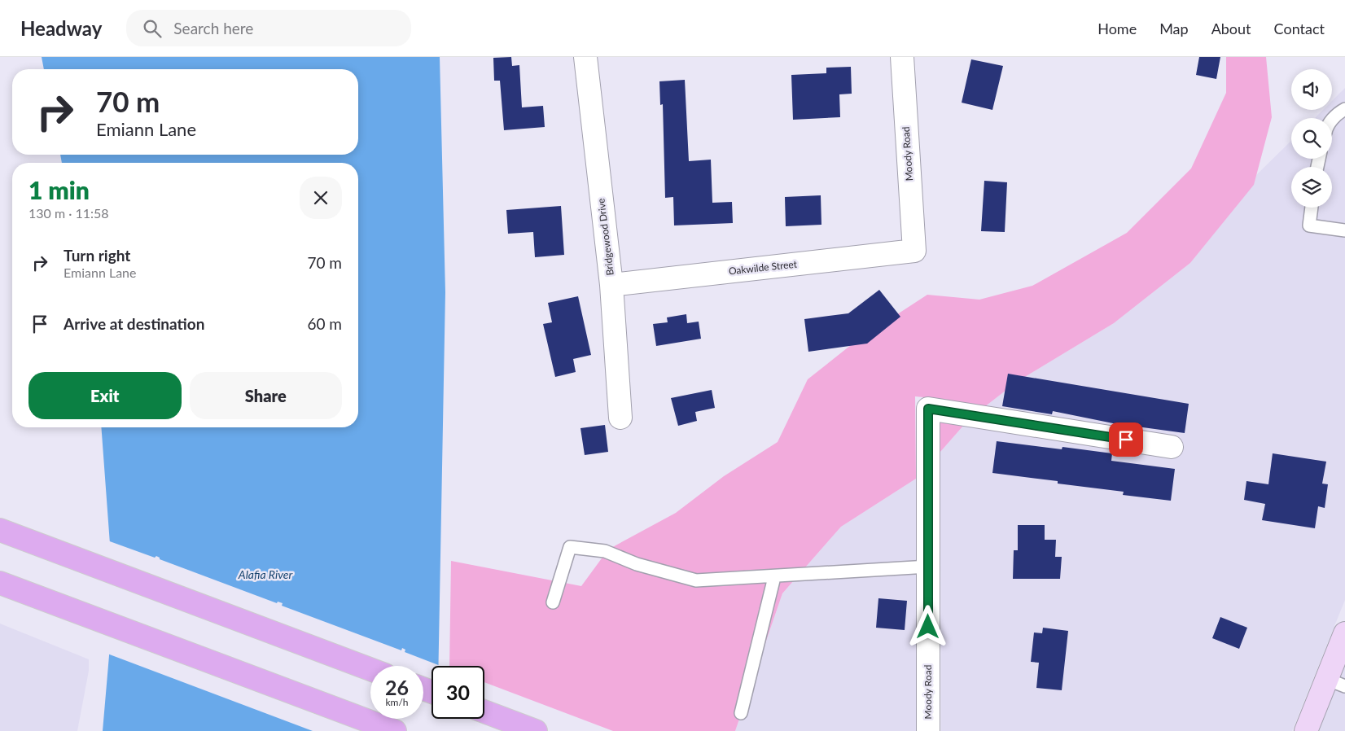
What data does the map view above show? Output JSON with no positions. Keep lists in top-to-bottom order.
{
  "streets": {
    "street": ["Moody Road", "Bridgewood Drive", "Oakwilde Street"]
  },
  "crossings": [
    ["Moody Road", "Oakwilde Street"],
    ["Bridgewood Drive", "Oakwilde Street"]
  ],
  "water": ["Alafia River"],
  "page": {
    "header": "Headway",
    "search": "Search here",
    "nav": [
      "Home",
      "Map",
      "About",
      "Contact"
    ],
    "turn": ["70 m", "Emiann Lane"],
    "heading": ["1 min", "130 m · 11:58"],
    "list": [
      {
        "name": "Turn right",
        "note": "Emiann Lane",
        "value": "70 m"
      },
      {
        "name": "Arrive at destination",
        "value": "60 m"
      }
    ],
    "buttons": ["Exit", "Share"],
    "speed": "26 km/h",
    "limit": "30"
  }
}
